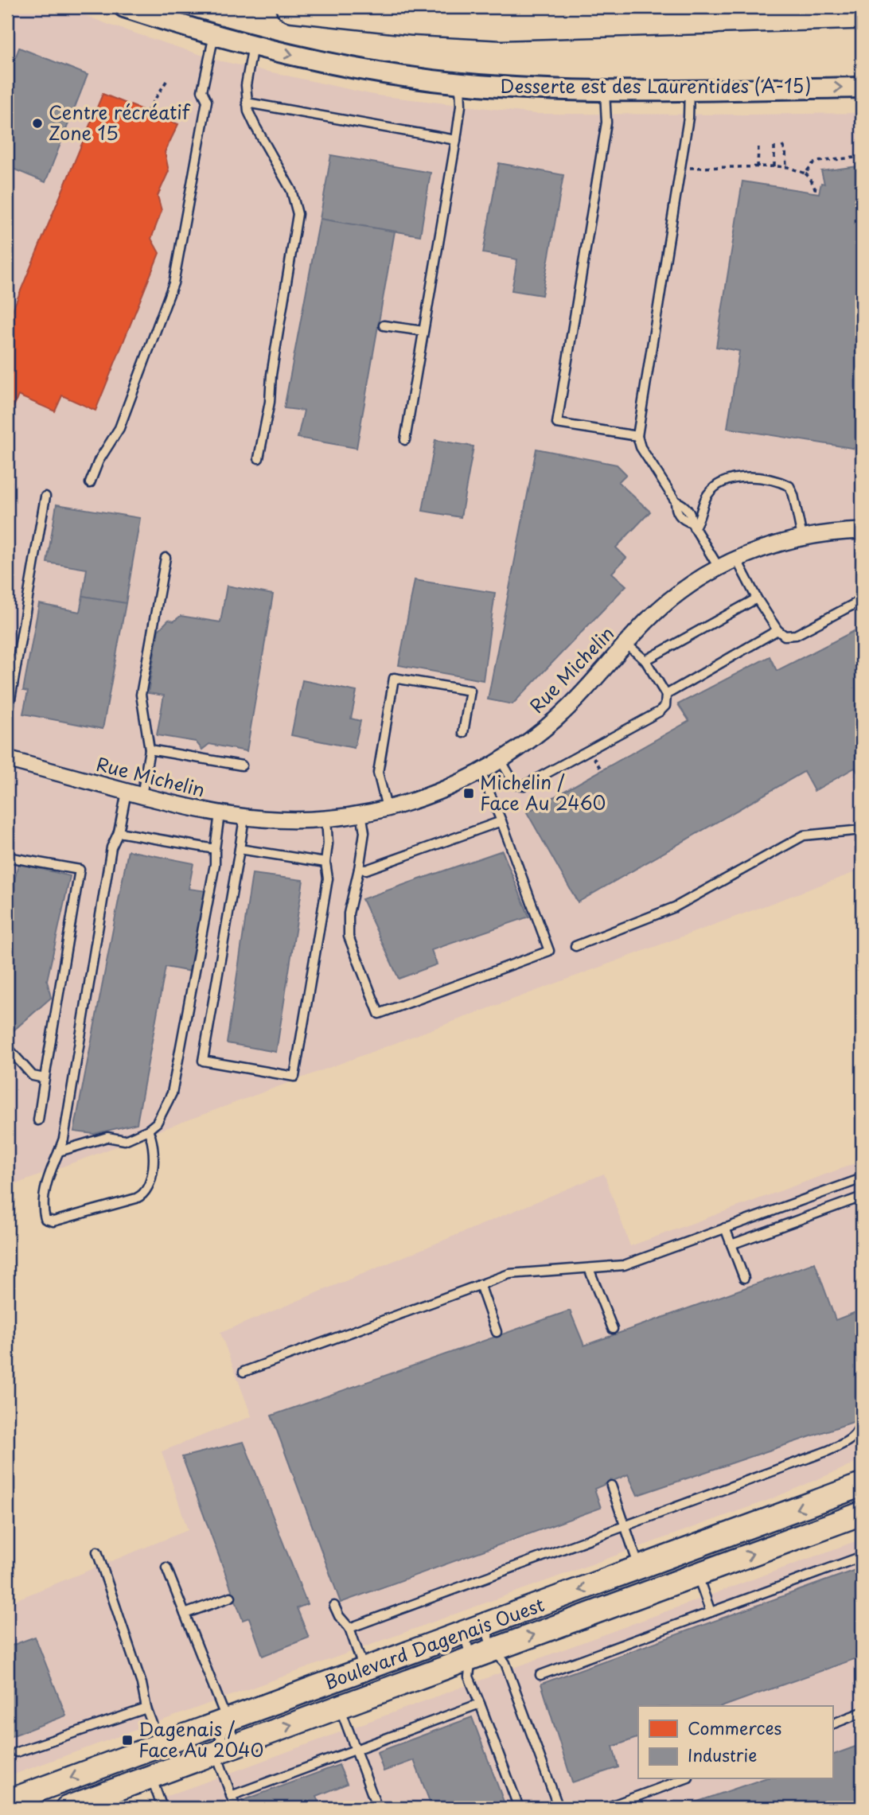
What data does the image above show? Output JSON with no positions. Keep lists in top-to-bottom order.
{
  "streets": {
    "main road": ["Boulevard Dagenais Ouest"],
    "street": ["Desserte est des Laurentides (A-15)", "Rue Michelin"]
  },
  "one_way": ["Desserte est des Laurentides (A-15)"],
  "places": {
    "other": ["Centre récréatif Zone 15"],
    "transit": ["Michelin / Face Au 2460", "Dagenais / Face Au 2040"]
  },
  "legend": ["Commerces", "Industrie"]
}
